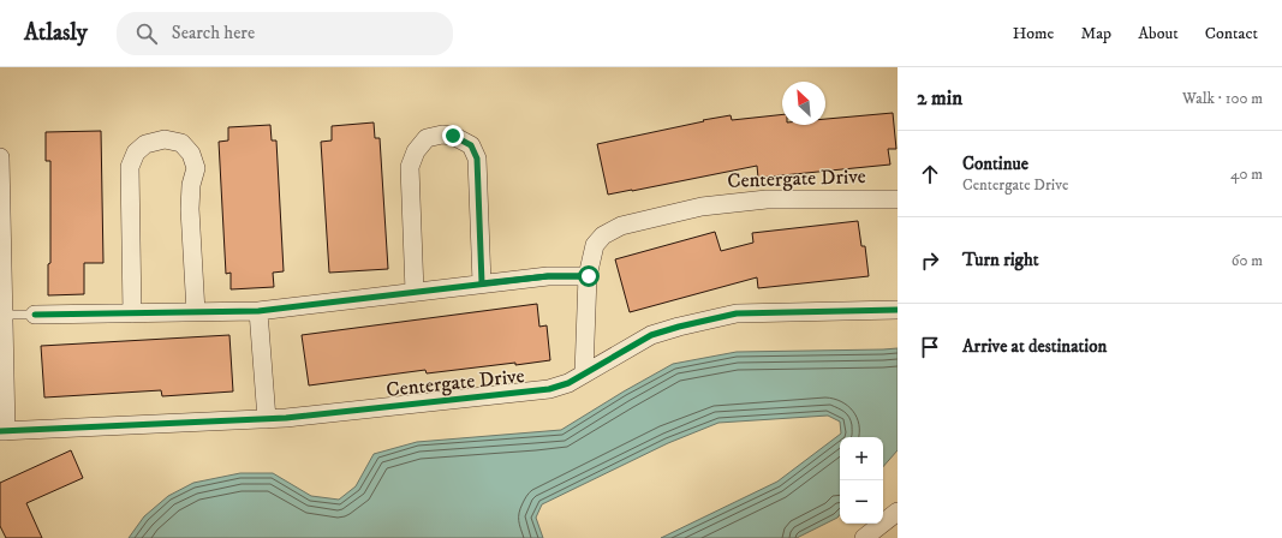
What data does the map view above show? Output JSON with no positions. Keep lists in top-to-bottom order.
{
  "streets": {
    "street": ["Centergate Drive"]
  },
  "north": "top left",
  "page": {
    "header": "Atlasly",
    "search": "Search here",
    "nav": [
      "Home",
      "Map",
      "About",
      "Contact"
    ],
    "heading": ["2 min", "Walk · 100 m"],
    "list": [
      ["Continue", "Centergate Drive", "40 m"],
      ["Turn right", "60 m"],
      "Arrive at destination"
    ],
    "map_buttons": ["+", "−"]
  }
}
